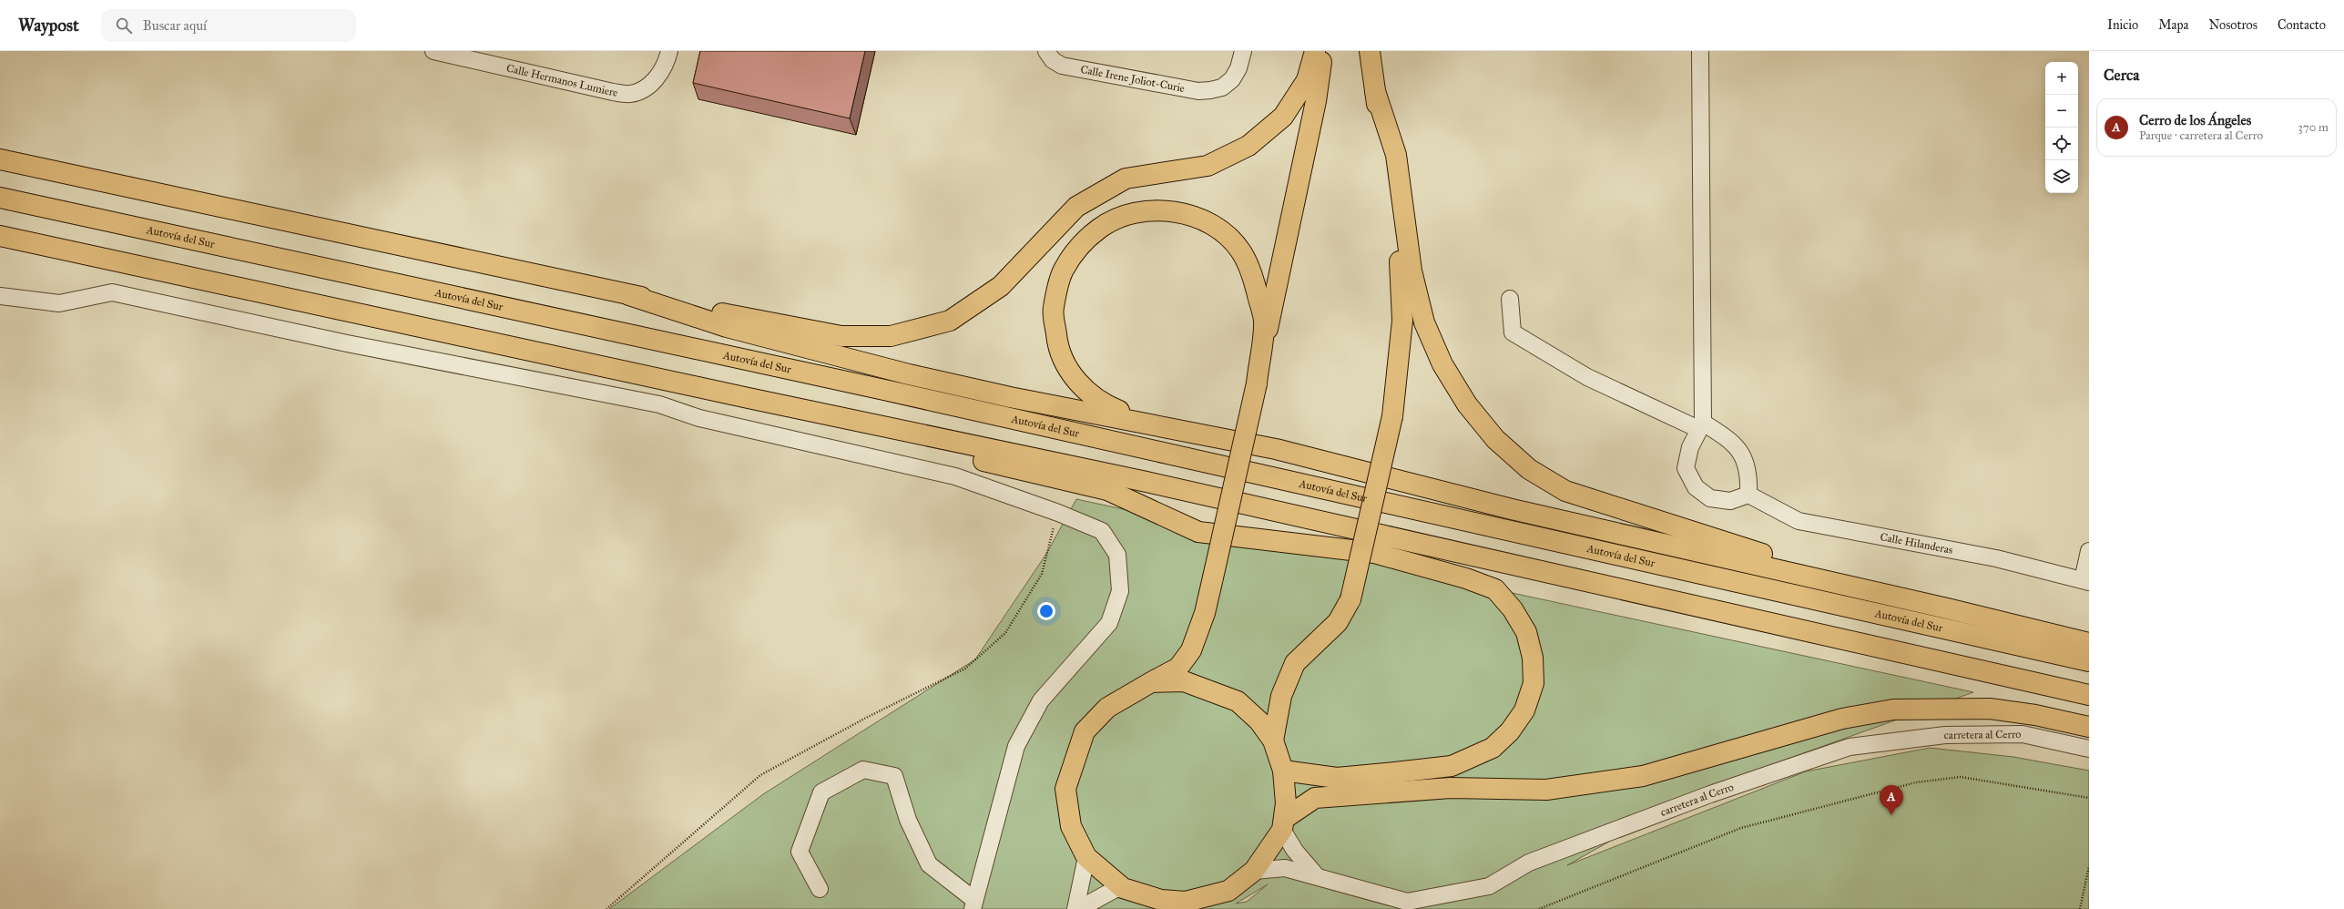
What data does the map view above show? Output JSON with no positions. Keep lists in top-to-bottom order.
{
  "streets": {
    "highway": ["Autovía del Sur"],
    "street": [
      "Calle Irene Joliot-Curie",
      "Calle Hermanos Lumiere",
      "Calle Hilanderas",
      "carretera al Cerro"
    ]
  },
  "page": {
    "header": "Waypost",
    "search": "Buscar aquí",
    "nav": [
      "Inicio",
      "Mapa",
      "Nosotros",
      "Contacto"
    ],
    "heading": "Cerca",
    "map_buttons": ["+", "−"],
    "list": [
      {
        "mark": "A",
        "name": "Cerro de los Ángeles",
        "note": "Parque · carretera al Cerro",
        "value": "370 m"
      }
    ],
    "pins": "A"
  }
}
